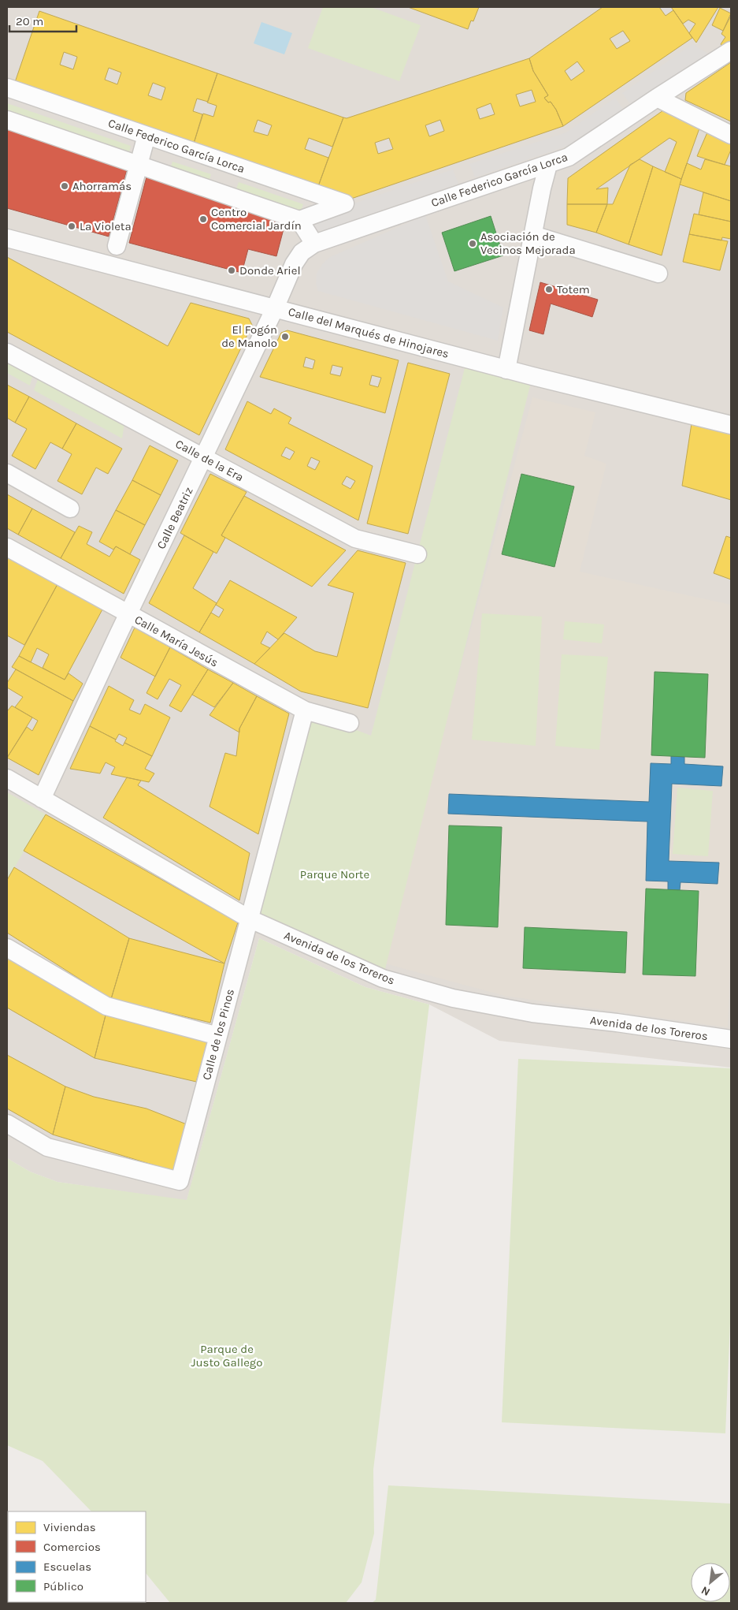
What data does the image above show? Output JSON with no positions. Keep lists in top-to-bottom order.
{
  "streets": {
    "street": [
      "Calle Federico García Lorca",
      "Calle del Marqués de Hinojares",
      "Calle de la Era",
      "Calle Beatriz",
      "Calle María Jesús",
      "Avenida de los Toreros",
      "Calle de los Pinos"
    ]
  },
  "crossings": [
    ["Calle Federico García Lorca", "Calle Beatriz"],
    ["Calle del Marqués de Hinojares", "Calle Beatriz"],
    ["Calle de la Era", "Calle Beatriz"],
    ["Calle Beatriz", "Calle María Jesús"],
    ["Calle Beatriz", "Avenida de los Toreros"],
    ["Calle María Jesús", "Calle de los Pinos"],
    ["Avenida de los Toreros", "Calle de los Pinos"]
  ],
  "parks": ["Parque Norte", "Parque de Justo Gallego"],
  "places": [
    "Ahorramás",
    "Centro Comercial Jardín",
    "La Violeta",
    "Asociación de Vecinos Mejorada",
    "Donde Ariel",
    "Totem",
    "El Fogón de Manolo"
  ],
  "legend": [
    "Viviendas",
    "Comercios",
    "Escuelas",
    "Público"
  ],
  "scale_bar": "20 m",
  "north": "bottom left"
}
